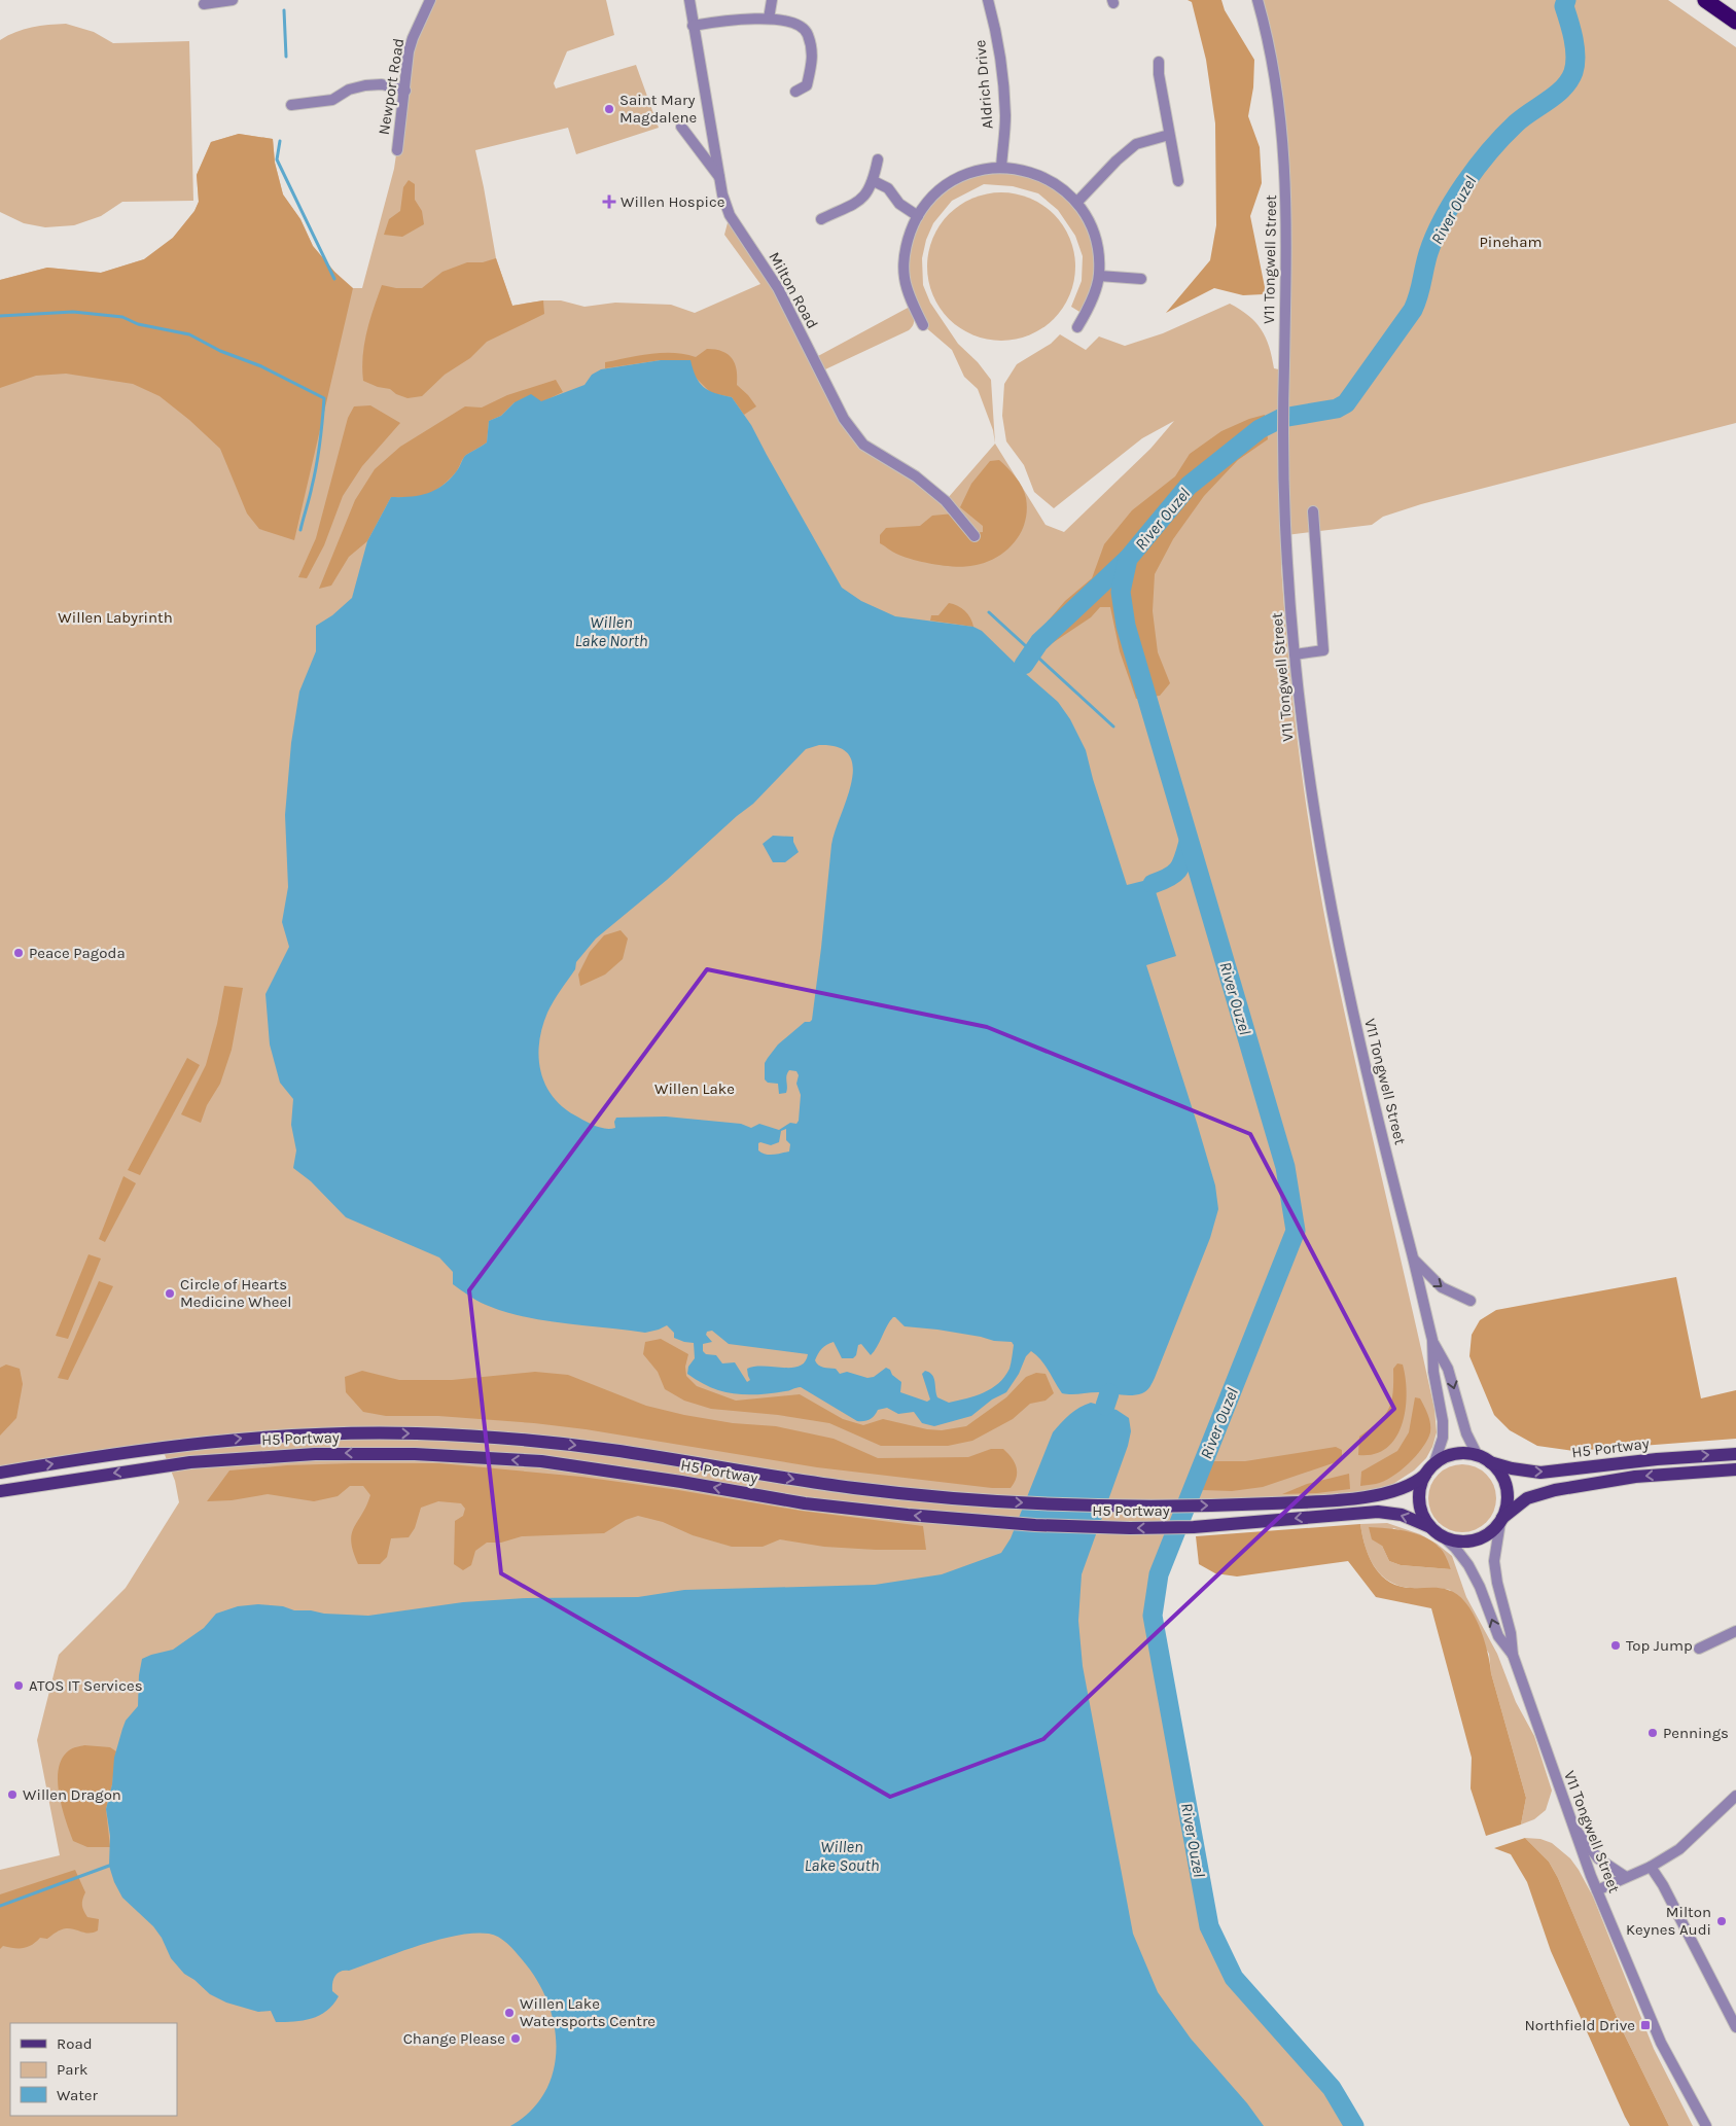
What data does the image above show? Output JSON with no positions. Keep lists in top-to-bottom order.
{
  "streets": {
    "main road": ["H5 Portway"],
    "street": [
      "Aldrich Drive",
      "Newport Road",
      "V11 Tongwell Street",
      "Milton Road"
    ]
  },
  "crossings": [
    ["V11 Tongwell Street", "H5 Portway"]
  ],
  "water": ["River Ouzel", "Willen Lake North", "Willen Lake South"],
  "parks": ["Pineham", "Willen Labyrinth", "Willen Lake"],
  "places": {
    "other": [
      "Saint Mary Magdalene",
      "Peace Pagoda",
      "Circle of Hearts Medicine Wheel",
      "Top Jump",
      "ATOS IT Services",
      "Pennings",
      "Willen Dragon",
      "Milton Keynes Audi",
      "Willen Lake Watersports Centre",
      "Change Please"
    ],
    "health": ["Willen Hospice"],
    "transit": ["Northfield Drive"]
  },
  "legend": ["Road", "Park", "Water"]
}
